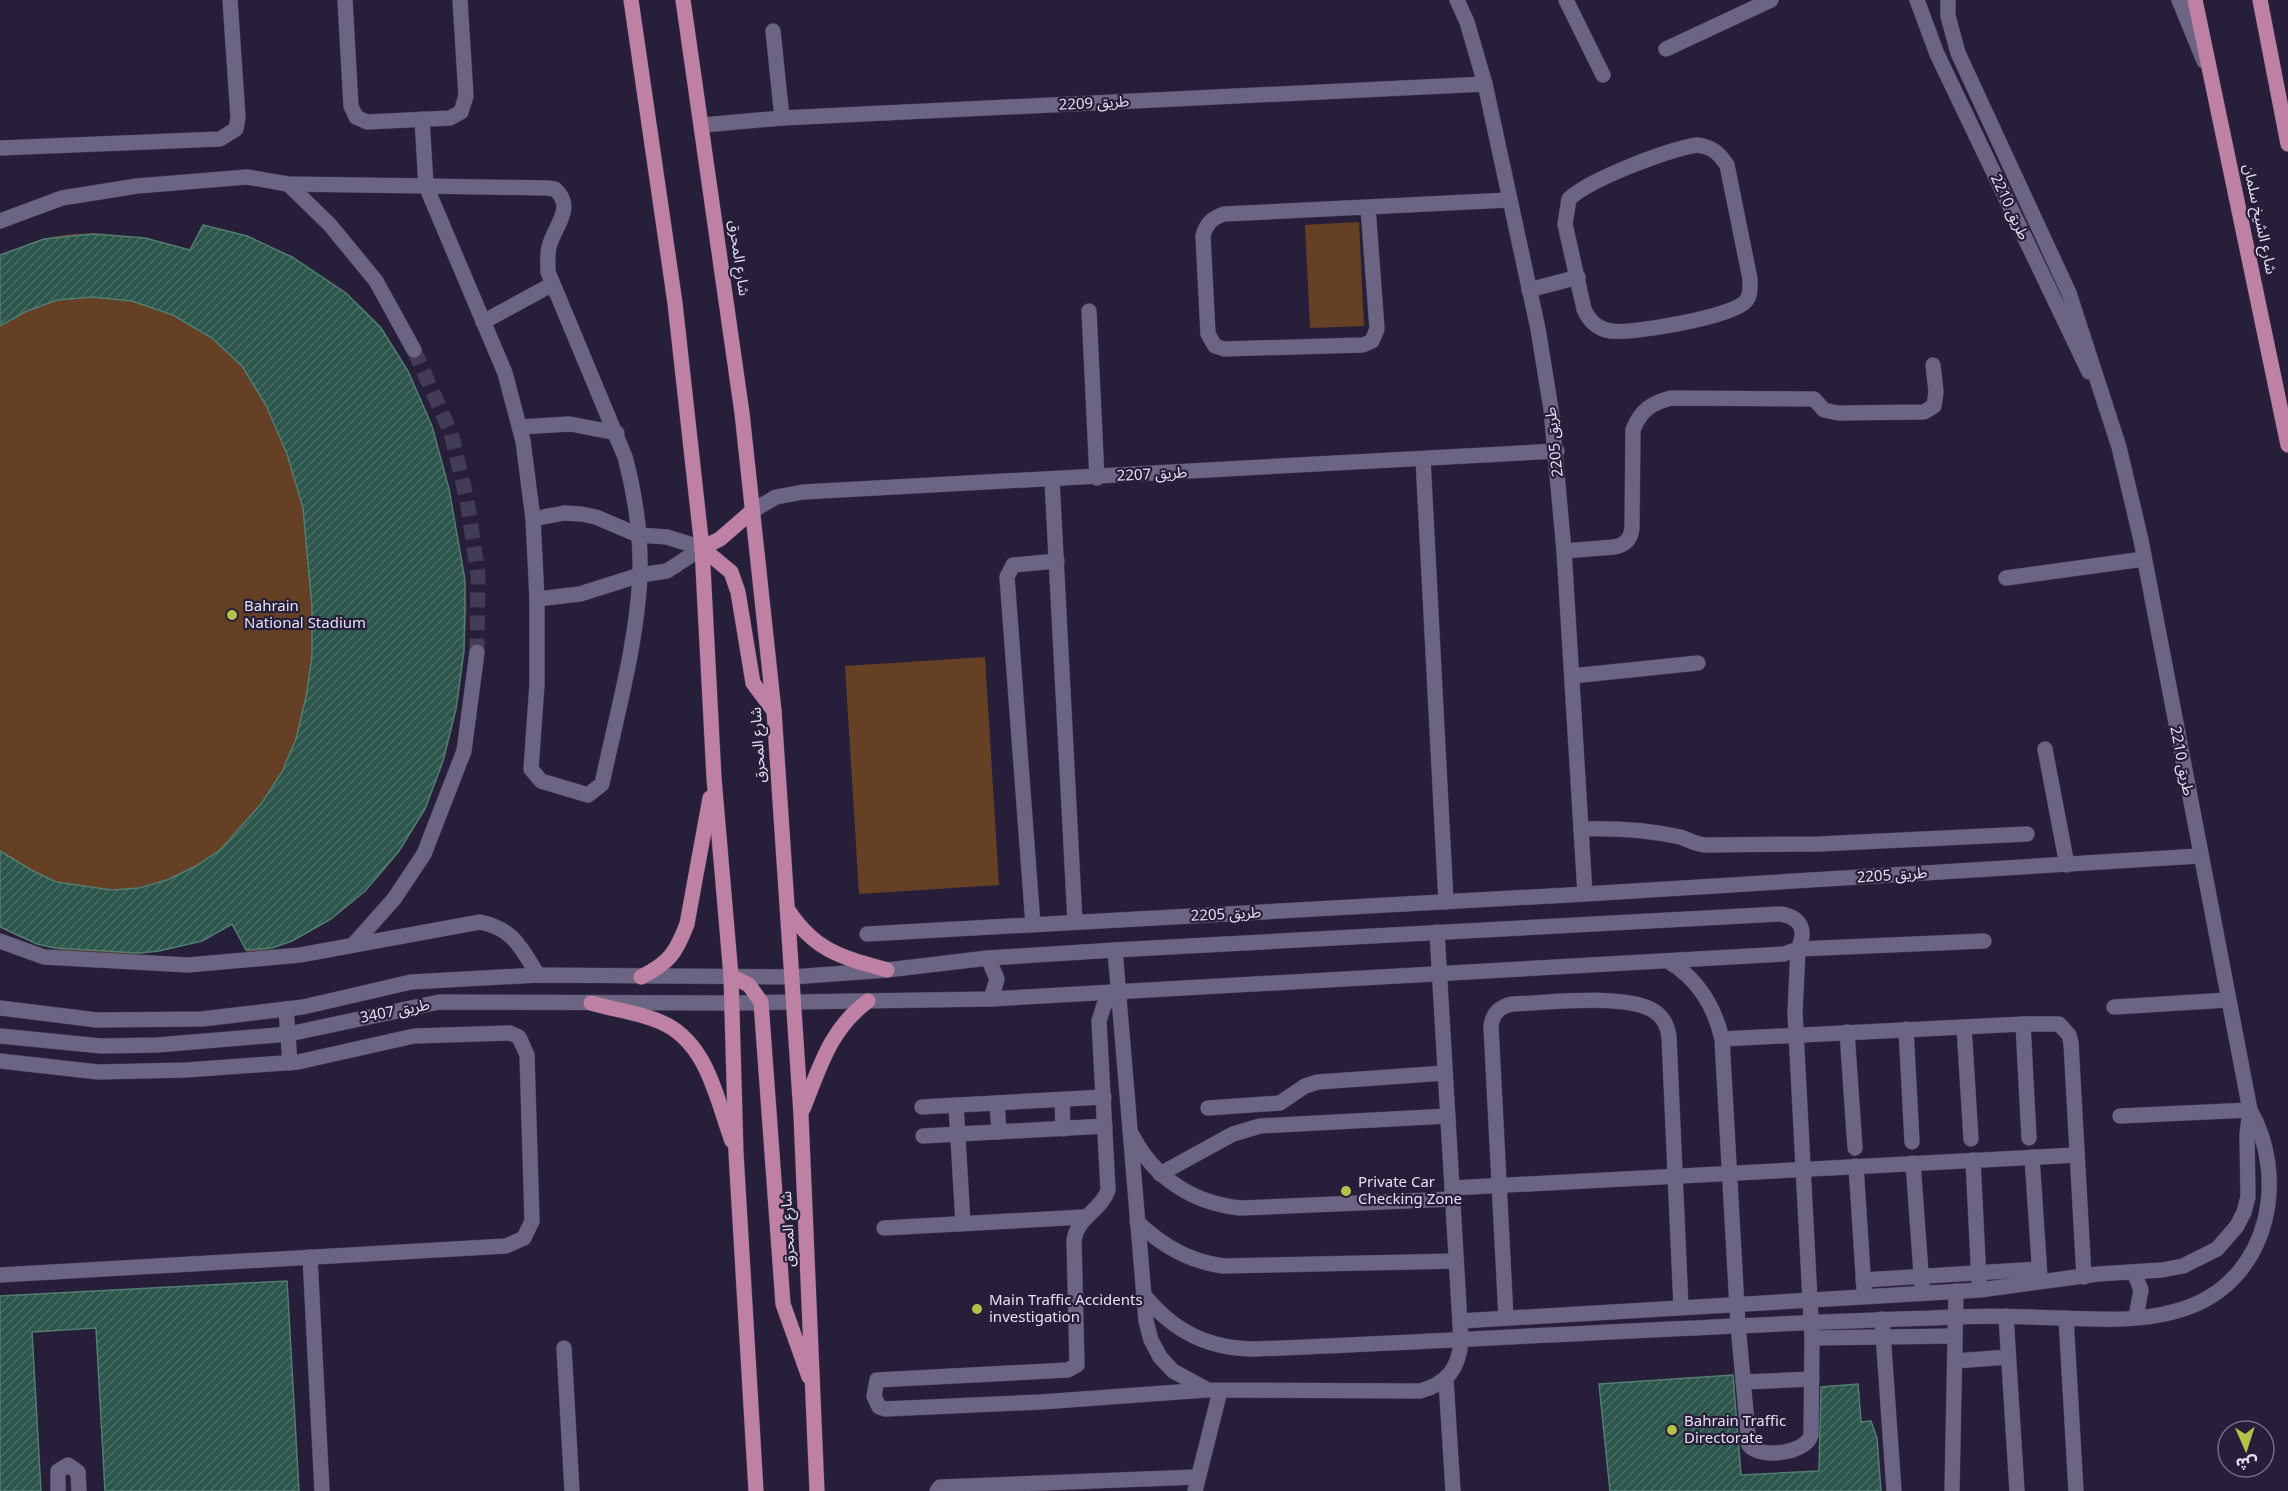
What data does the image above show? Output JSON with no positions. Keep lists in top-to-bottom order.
{
  "streets": {
    "main road": ["شارع الشيخ سلمان", "شارع المحرق"],
    "street": [
      "طريق 2209",
      "طريق 2210",
      "طريق 2205",
      "طريق 2207",
      "طريق 3407"
    ]
  },
  "crossings": [
    ["طريق 2209", "شارع المحرق"],
    ["طريق 2209", "طريق 2205"],
    ["طريق 2210", "طريق 2205"],
    ["شارع المحرق", "طريق 2207"],
    ["شارع المحرق", "طريق 3407"],
    ["طريق 2205", "طريق 2207"]
  ],
  "places": [
    "Bahrain National Stadium",
    "Private Car Checking Zone",
    "Main Traffic Accidents investigation",
    "Bahrain Traffic Directorate"
  ],
  "north": "bottom"
}
